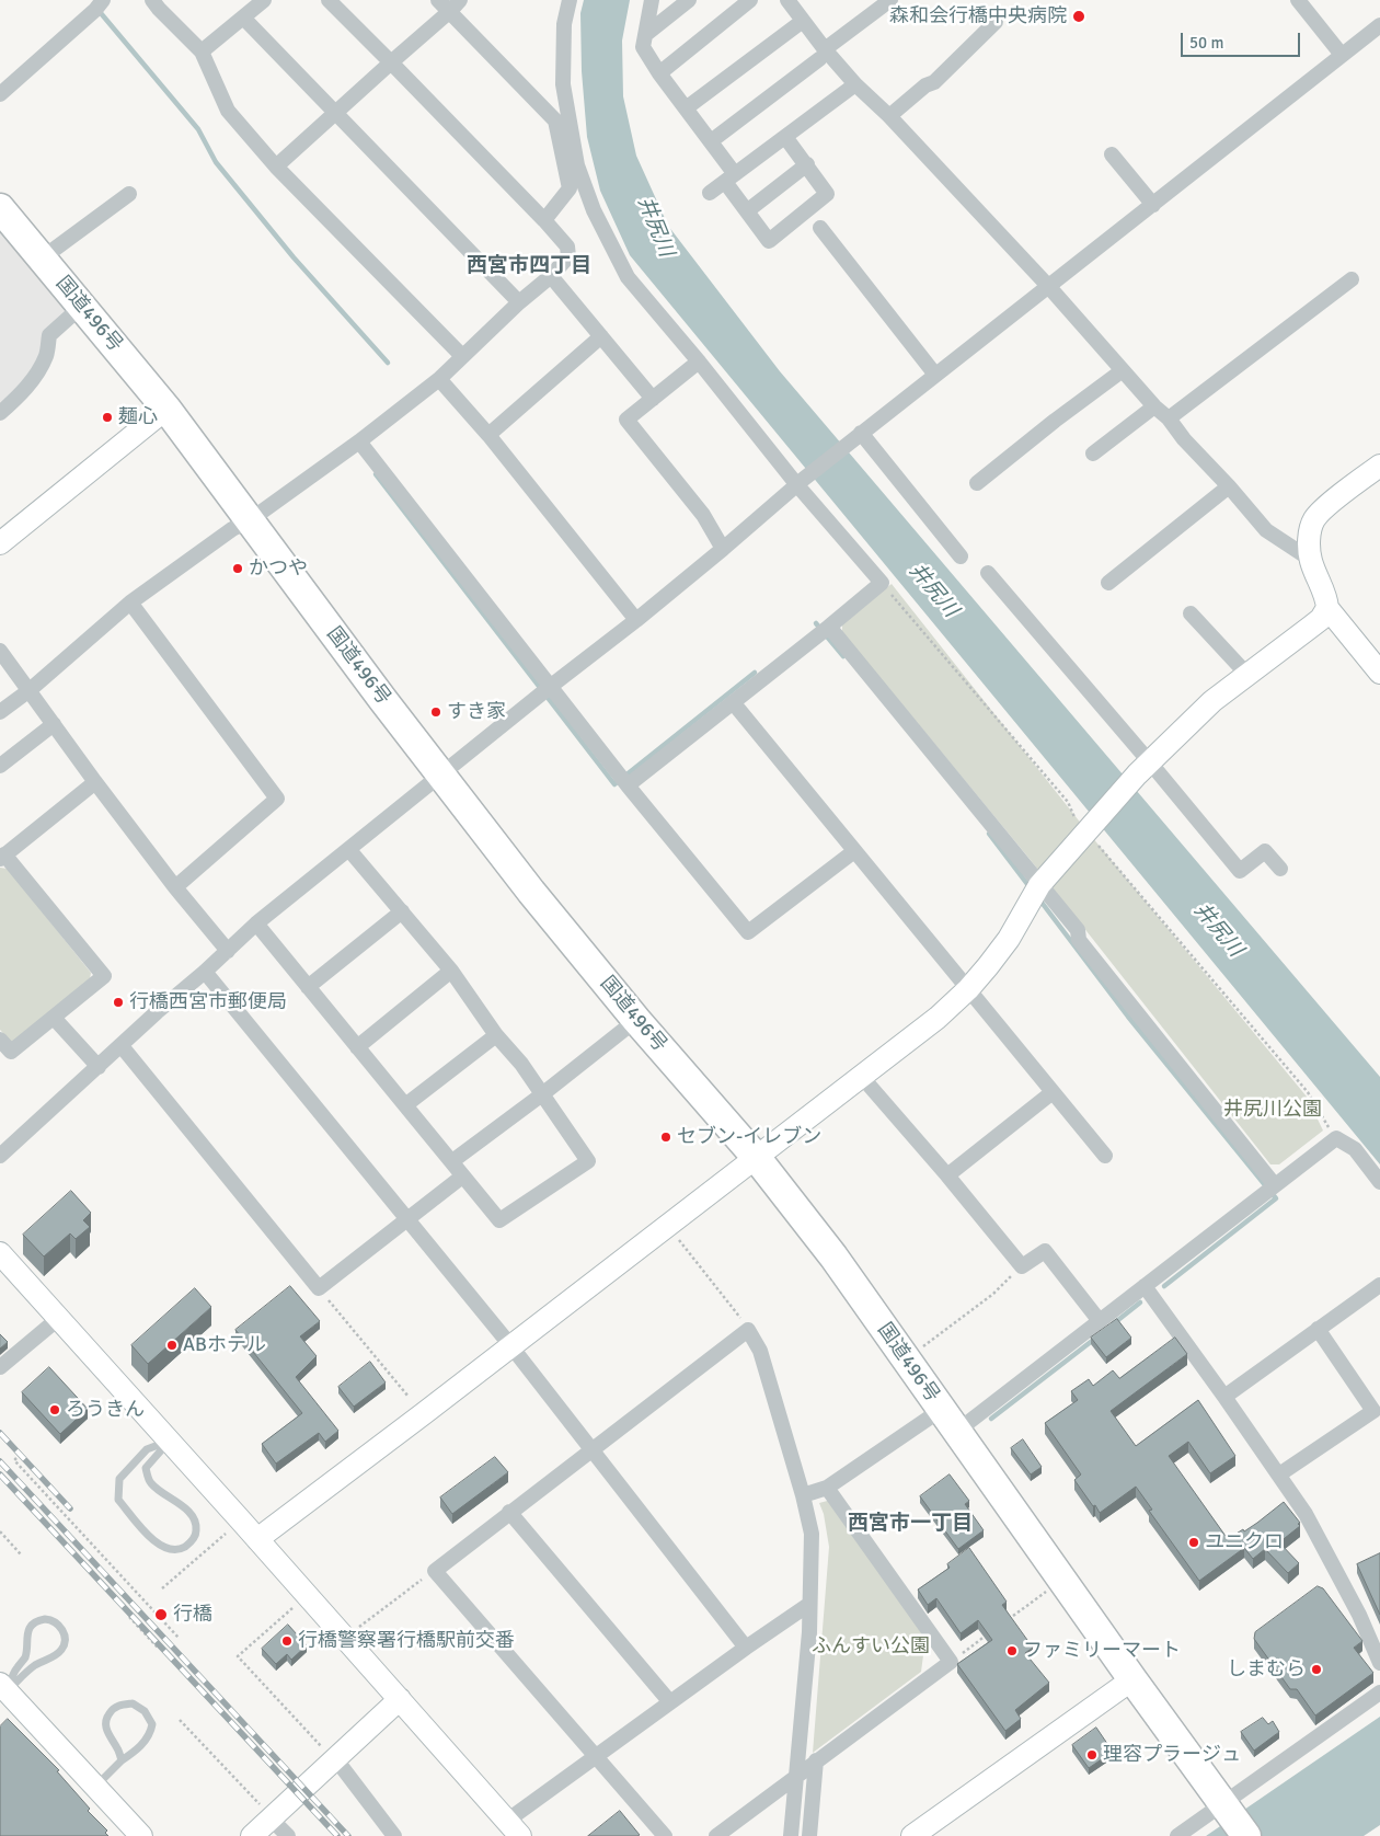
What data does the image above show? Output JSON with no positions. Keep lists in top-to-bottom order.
{
  "streets": {
    "highway": ["国道496号"]
  },
  "districts": ["西宮市四丁目", "西宮市一丁目"],
  "water": ["井尻川"],
  "parks": ["井尻川公園", "ふんすい公園"],
  "places": [
    "森和会行橋中央病院",
    "麺心",
    "かつや",
    "すき家",
    "行橋西宮市郵便局",
    "セブン-イレブン",
    "ABホテル",
    "ろうきん",
    "ユニクロ",
    "行橋",
    "行橋警察署行橋駅前交番",
    "ファミリーマート",
    "しまむら",
    "理容プラージュ"
  ],
  "scale_bar": "50 m"
}
